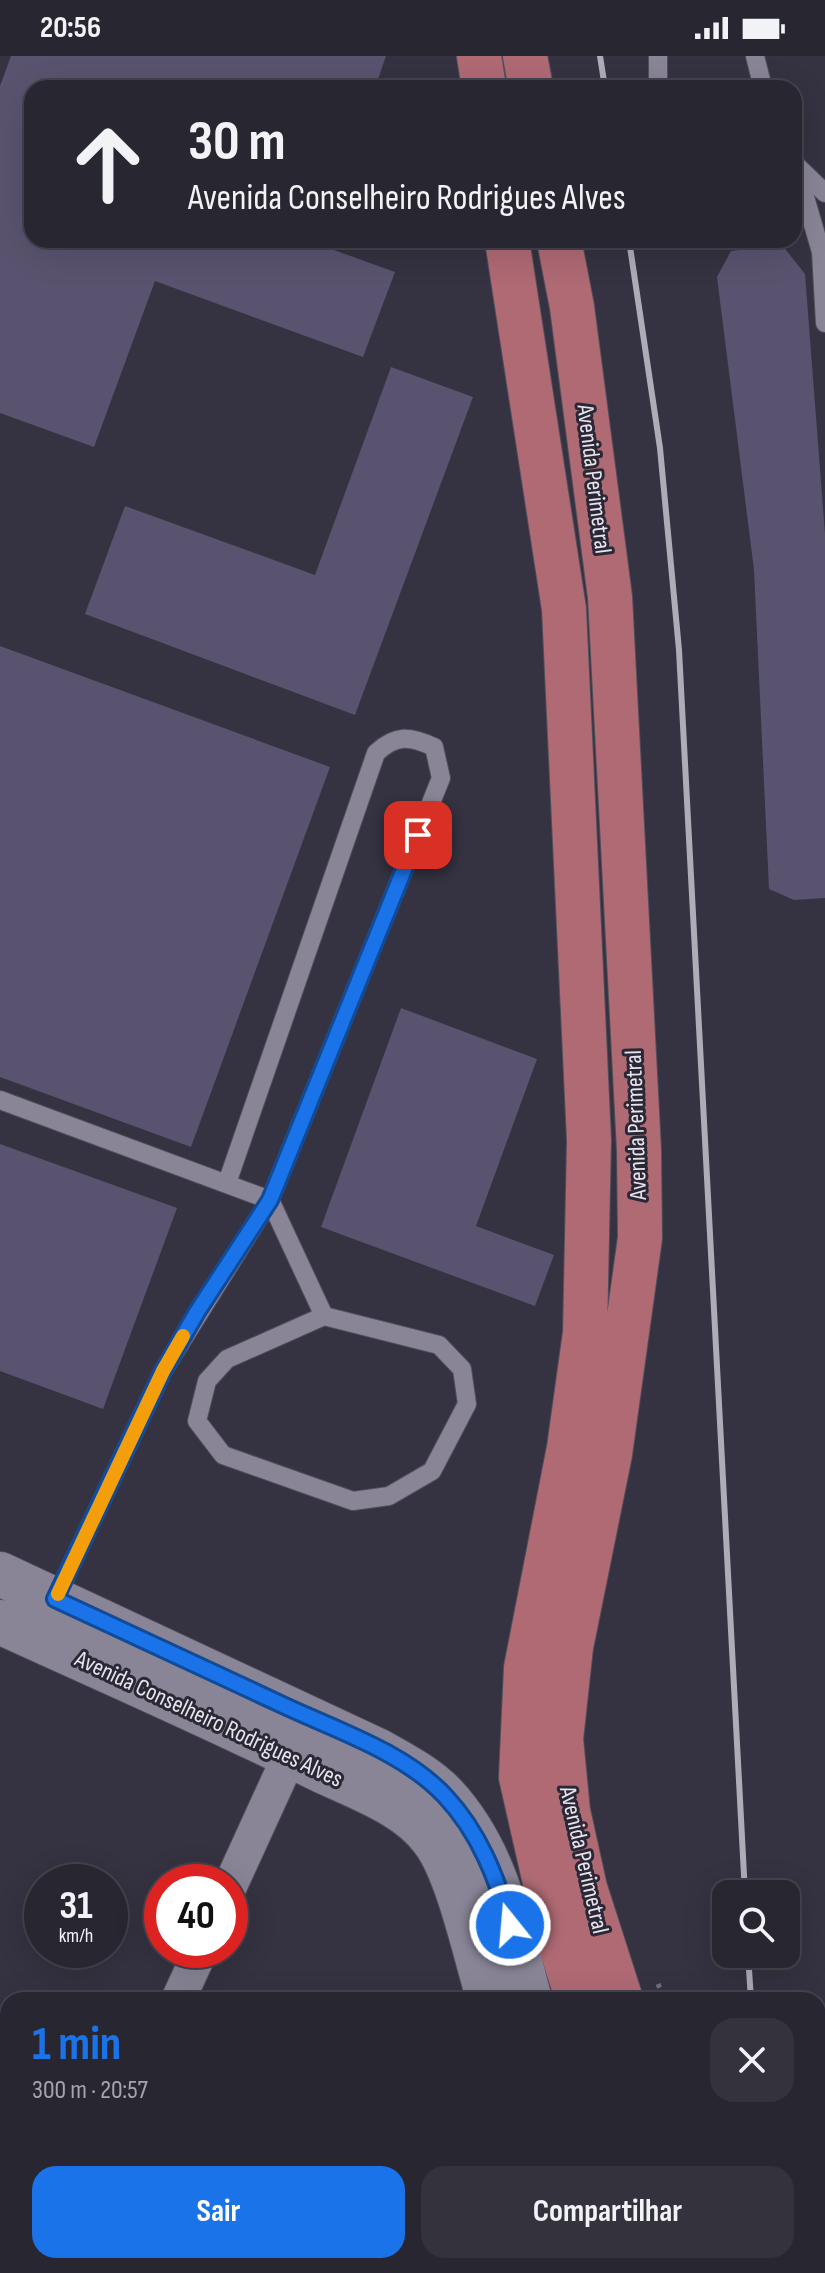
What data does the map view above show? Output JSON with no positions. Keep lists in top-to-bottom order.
{
  "streets": {
    "main road": ["Avenida Perimetral"],
    "street": ["Avenida Conselheiro Rodrigues Alves"]
  },
  "page": {
    "status": "20:56",
    "turn": ["30 m", "Avenida Conselheiro Rodrigues Alves"],
    "speed": "31 km/h",
    "limit": "40",
    "heading": ["1 min", "300 m · 20:57"],
    "buttons": ["Sair", "Compartilhar"]
  }
}
